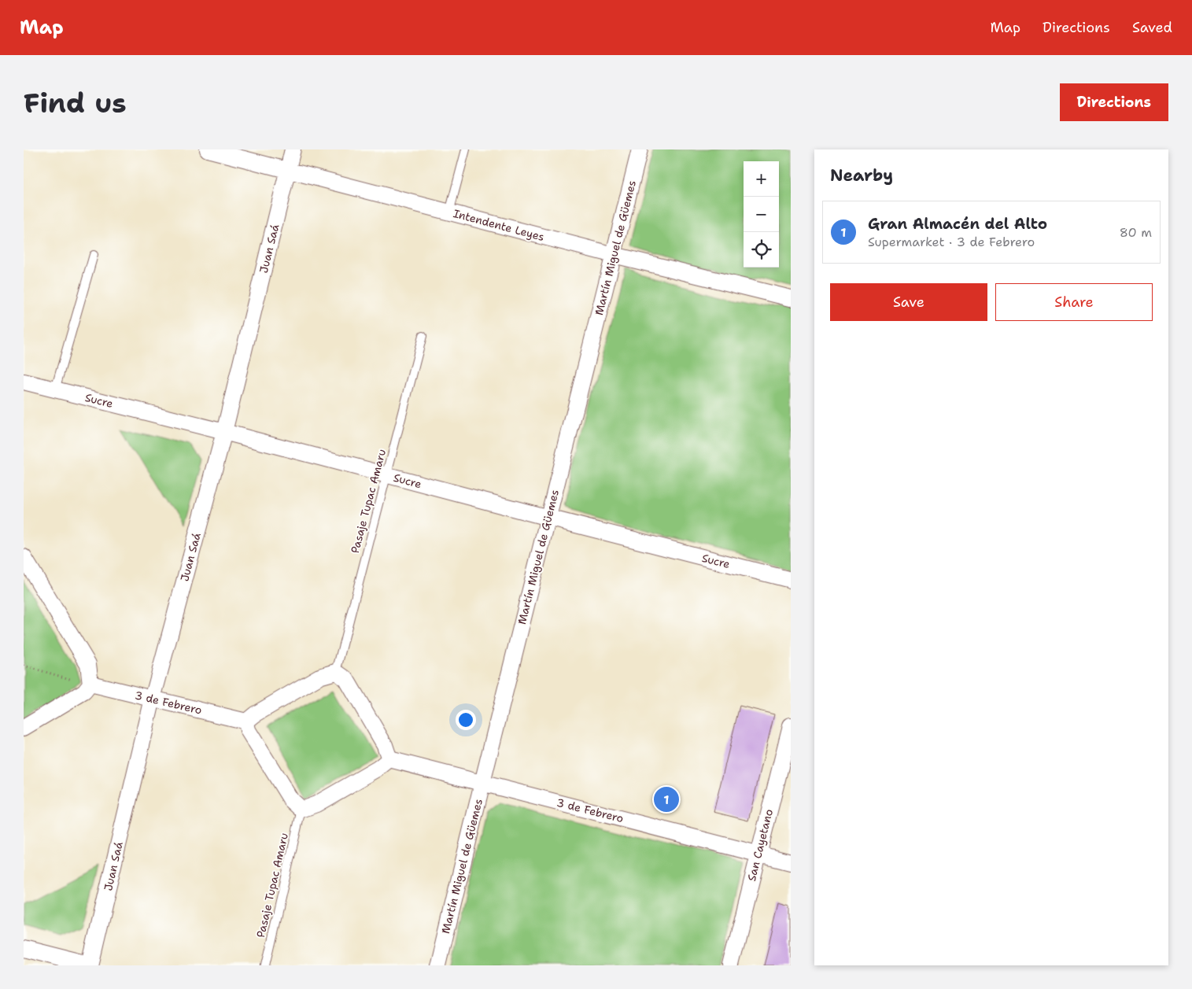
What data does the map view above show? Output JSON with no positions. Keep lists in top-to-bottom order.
{
  "streets": {
    "street": [
      "Intendente Leyes",
      "Martín Miguel de Güemes",
      "Juan Saá",
      "Sucre",
      "3 de Febrero",
      "San Cayetano"
    ],
    "lane": ["Pasaje Tupac Amaru"]
  },
  "crossings": [
    ["Intendente Leyes", "Martín Miguel de Güemes"],
    ["Intendente Leyes", "Juan Saá"],
    ["Martín Miguel de Güemes", "Sucre"],
    ["Martín Miguel de Güemes", "3 de Febrero"],
    ["Juan Saá", "Sucre"],
    ["Juan Saá", "3 de Febrero"],
    ["Sucre", "Pasaje Tupac Amaru"],
    ["3 de Febrero", "San Cayetano"]
  ],
  "page": {
    "header": "Map",
    "nav": ["Map", "Directions", "Saved"],
    "buttons": [
      "Directions",
      ["Save", "Share"]
    ],
    "title": "Find us",
    "heading": "Nearby",
    "map_buttons": ["+", "−"],
    "list": [
      {
        "mark": "1",
        "name": "Gran Almacén del Alto",
        "note": "Supermarket · 3 de Febrero",
        "value": "80 m"
      }
    ],
    "pins": "1"
  }
}
